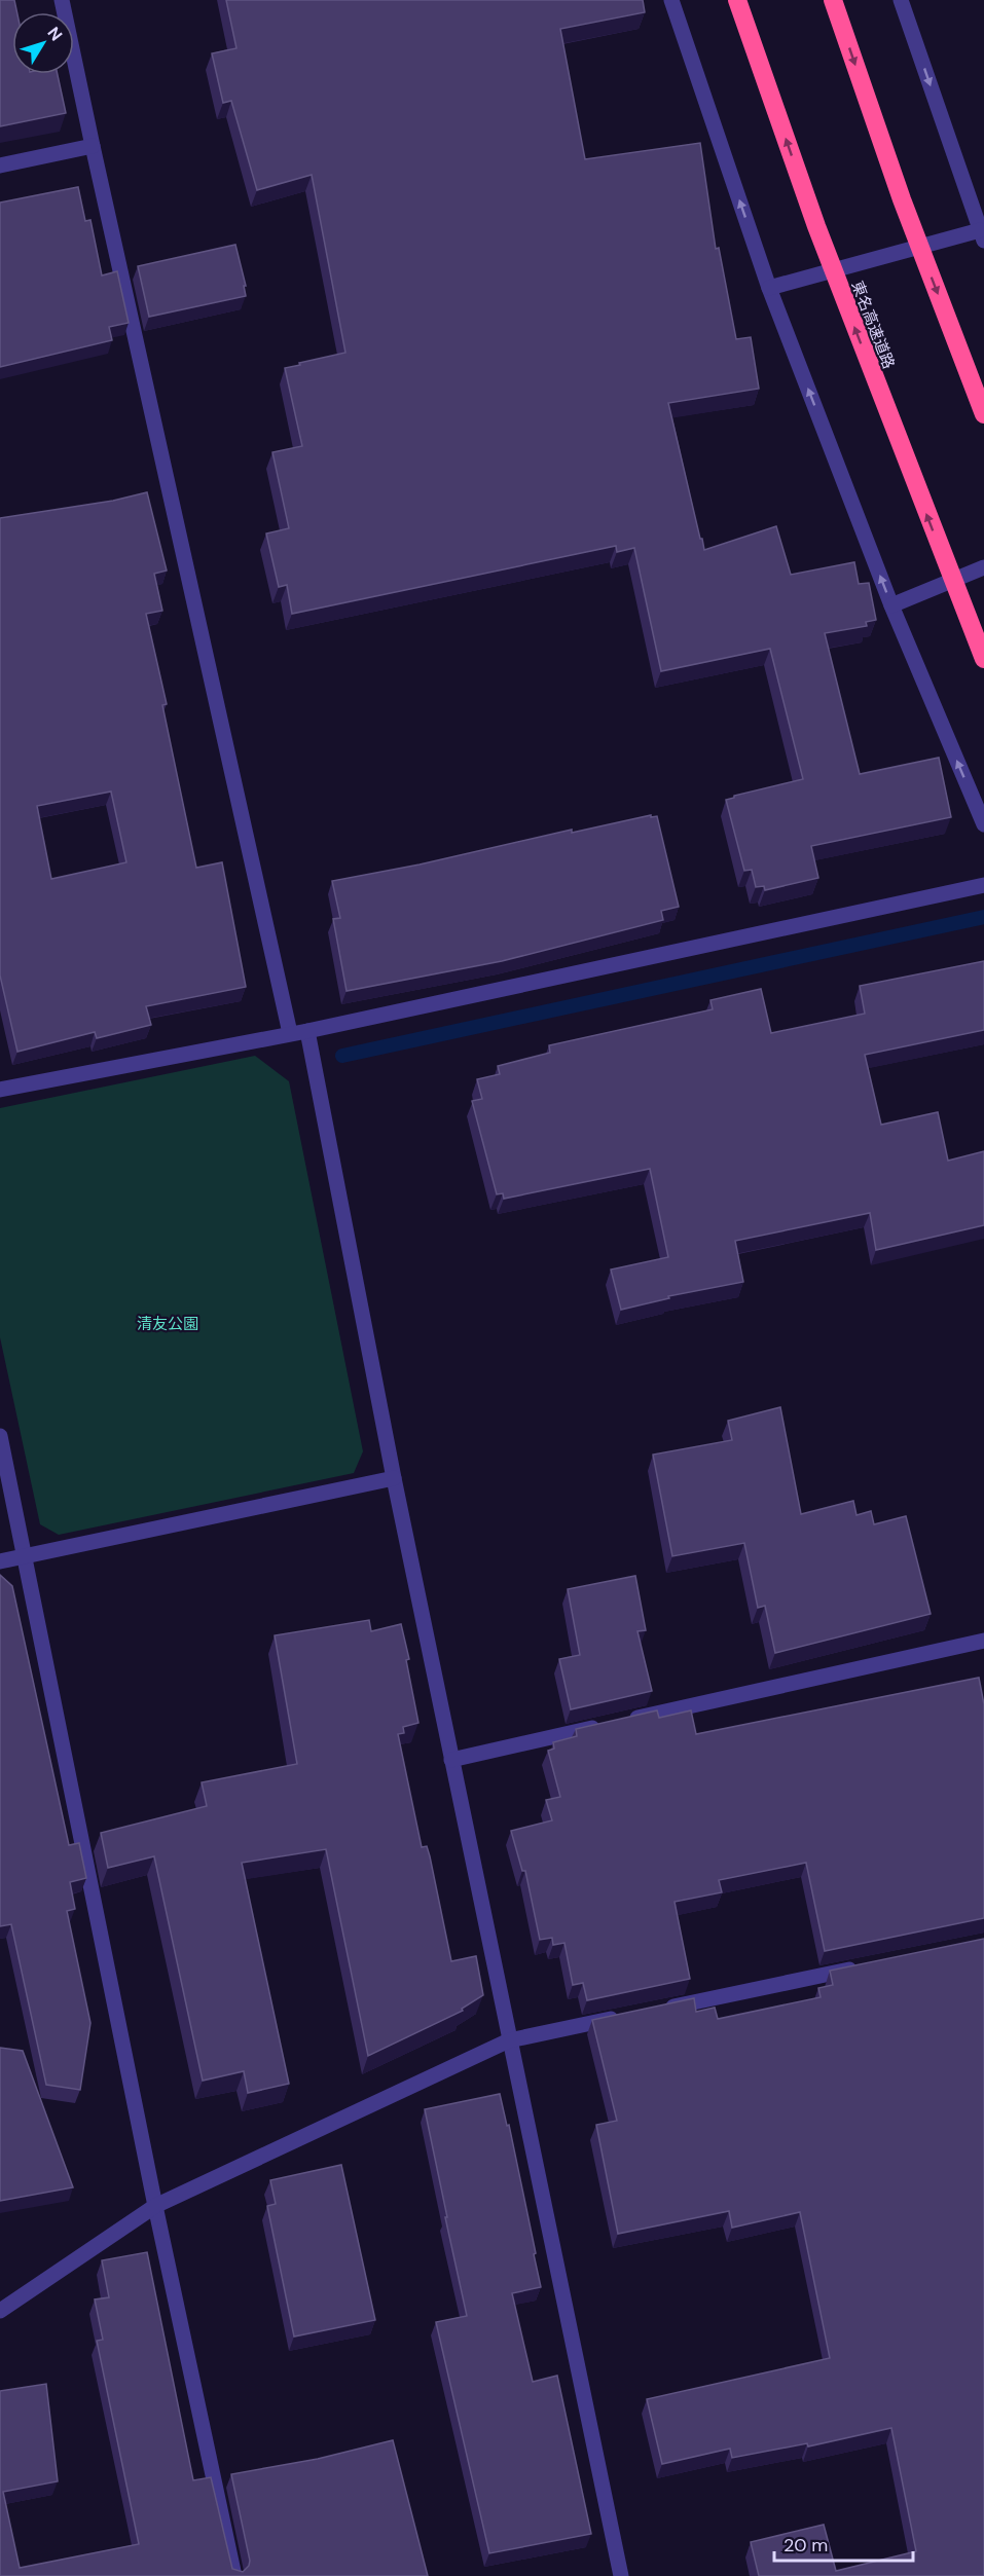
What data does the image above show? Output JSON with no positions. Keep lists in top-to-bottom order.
{
  "streets": {
    "highway": ["東名高速道路"]
  },
  "parks": ["清友公園"],
  "scale_bar": "20 m",
  "north": "top right"
}
